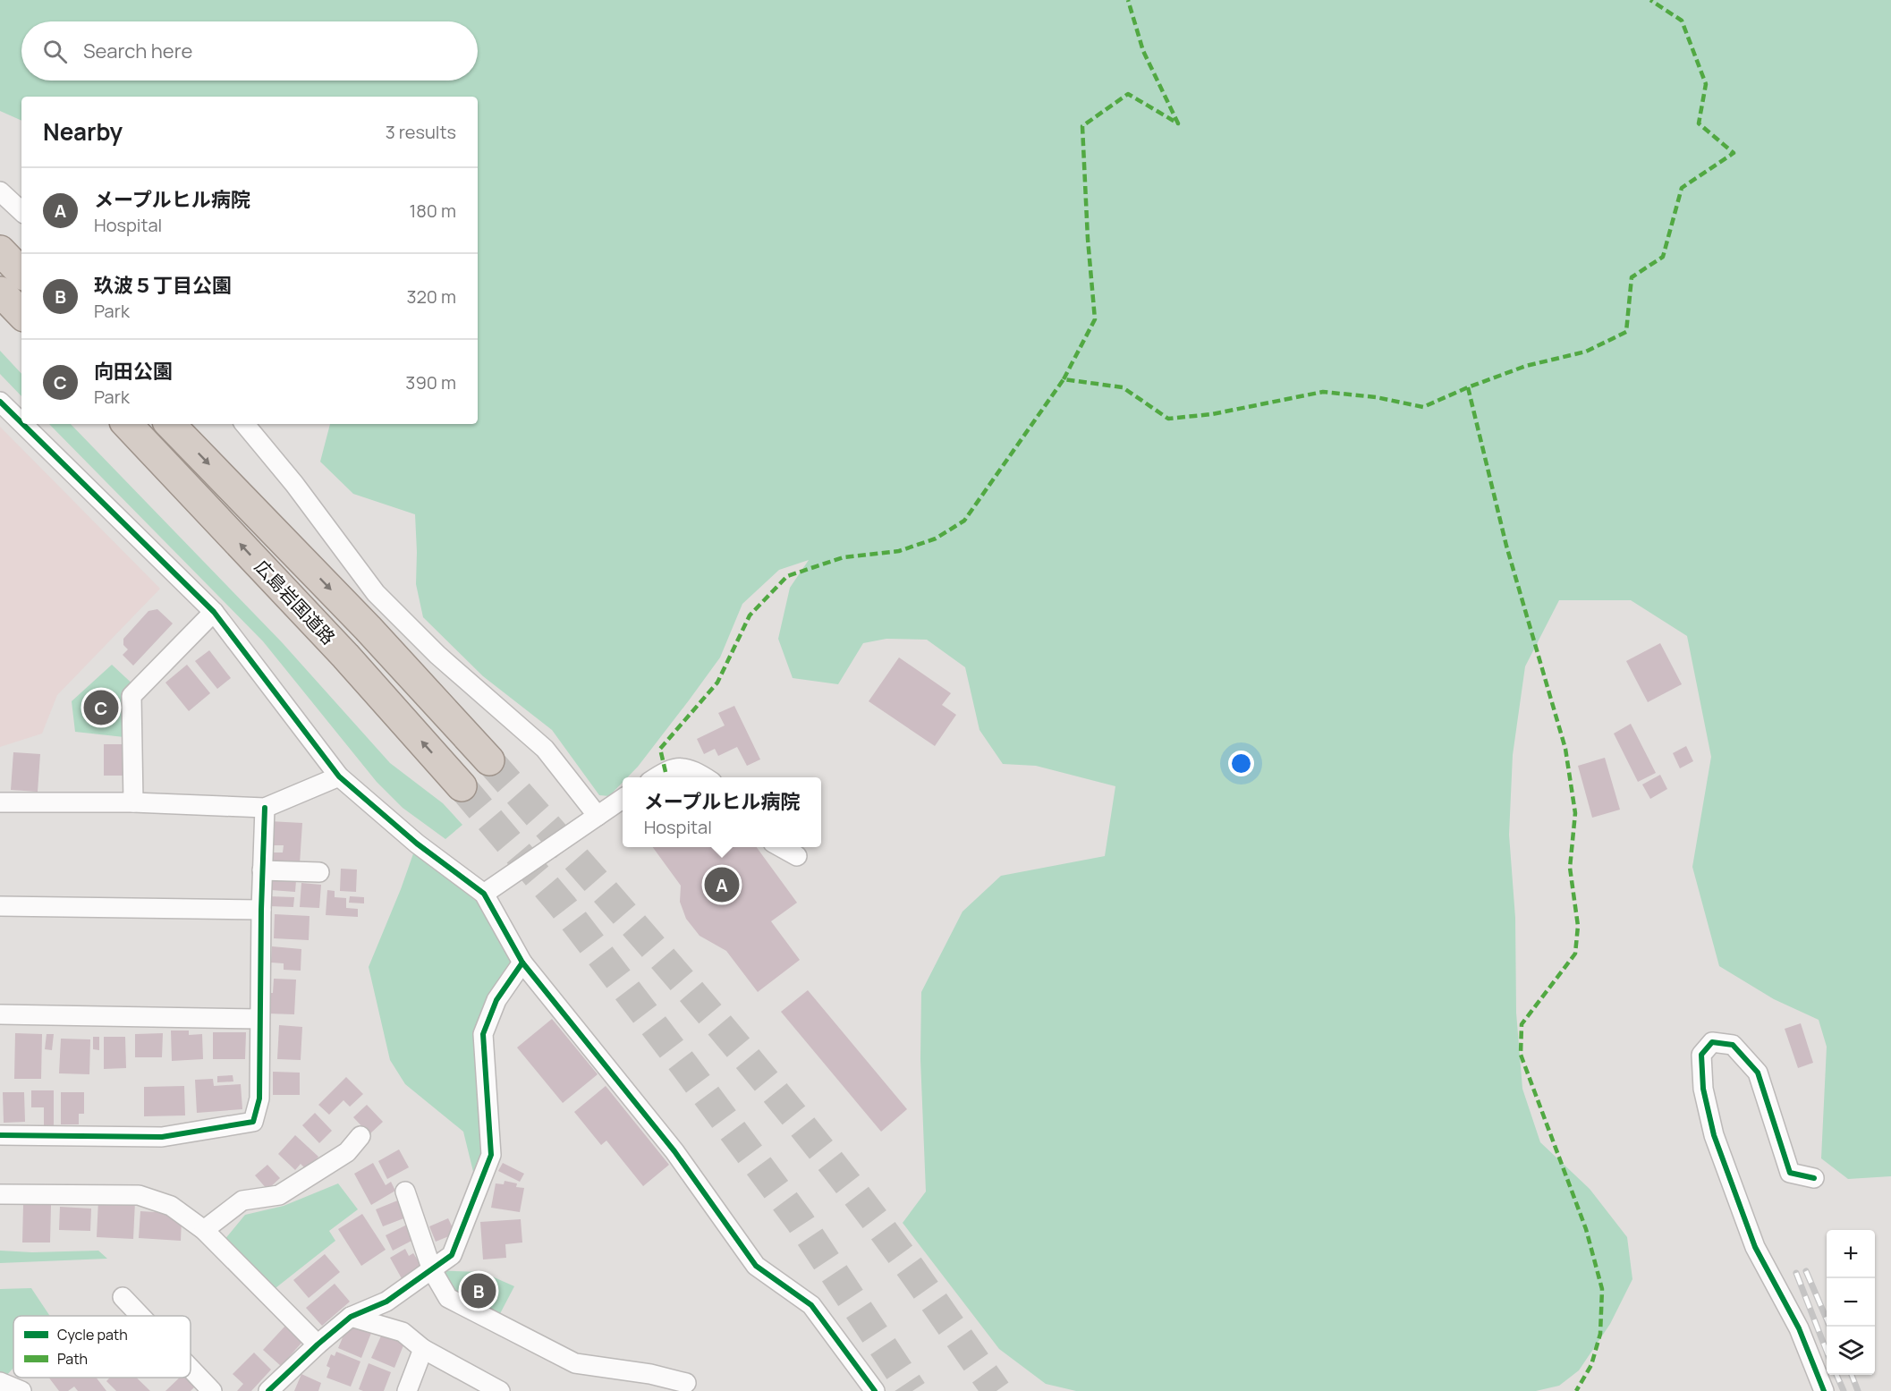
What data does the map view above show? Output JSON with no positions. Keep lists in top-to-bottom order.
{
  "streets": {
    "highway": ["広島岩国道路"]
  },
  "legend": ["Cycle path", "Path"],
  "page": {
    "search": "Search here",
    "heading": ["Nearby", "3 results"],
    "list": [
      {
        "mark": "A",
        "name": "メープルヒル病院",
        "note": "Hospital",
        "value": "180 m"
      },
      {
        "mark": "B",
        "name": "玖波５丁目公園",
        "note": "Park",
        "value": "320 m"
      },
      {
        "mark": "C",
        "name": "向田公園",
        "note": "Park",
        "value": "390 m"
      }
    ],
    "pins": ["C", "A", "B"],
    "popup": ["メープルヒル病院", "Hospital"],
    "map_buttons": ["+", "−"]
  }
}
